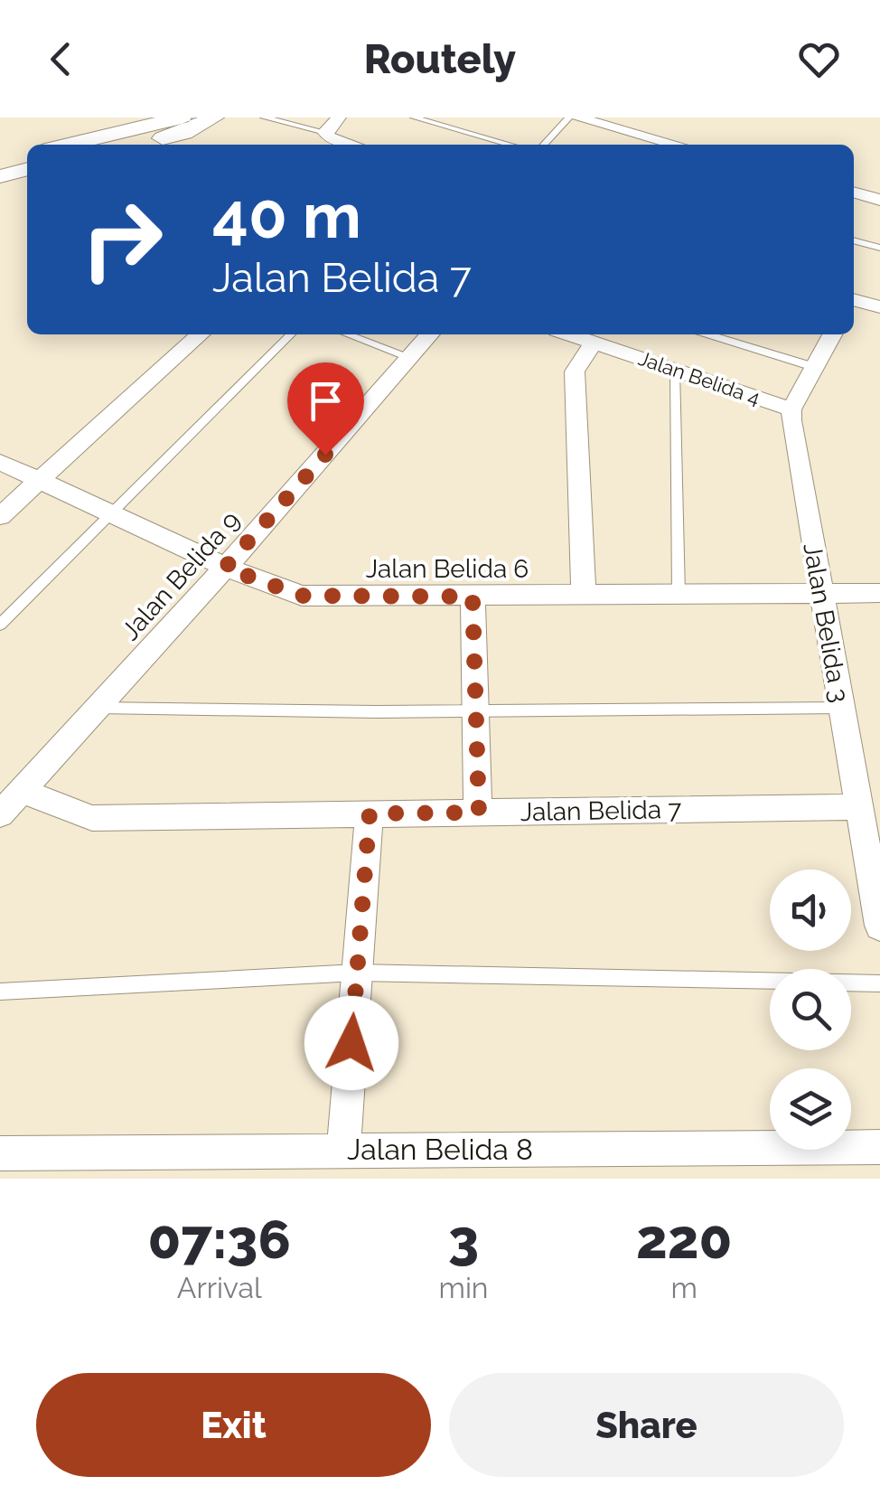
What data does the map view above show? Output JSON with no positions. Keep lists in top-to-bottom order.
{
  "streets": {
    "street": [
      "Jalan Belida 4",
      "Jalan Belida 6",
      "Jalan Belida 9",
      "Jalan Belida 3",
      "Jalan Belida 7",
      "Jalan Belida 8"
    ]
  },
  "crossings": [
    ["Jalan Belida 4", "Jalan Belida 3"],
    ["Jalan Belida 6", "Jalan Belida 9"],
    ["Jalan Belida 6", "Jalan Belida 3"],
    ["Jalan Belida 9", "Jalan Belida 7"],
    ["Jalan Belida 3", "Jalan Belida 7"]
  ],
  "page": {
    "header": "Routely",
    "turn": ["40 m", "Jalan Belida 7"],
    "eta": [
      "07:36",
      "Arrival",
      "3",
      "min",
      "220",
      "m"
    ],
    "buttons": ["Exit", "Share"]
  }
}
